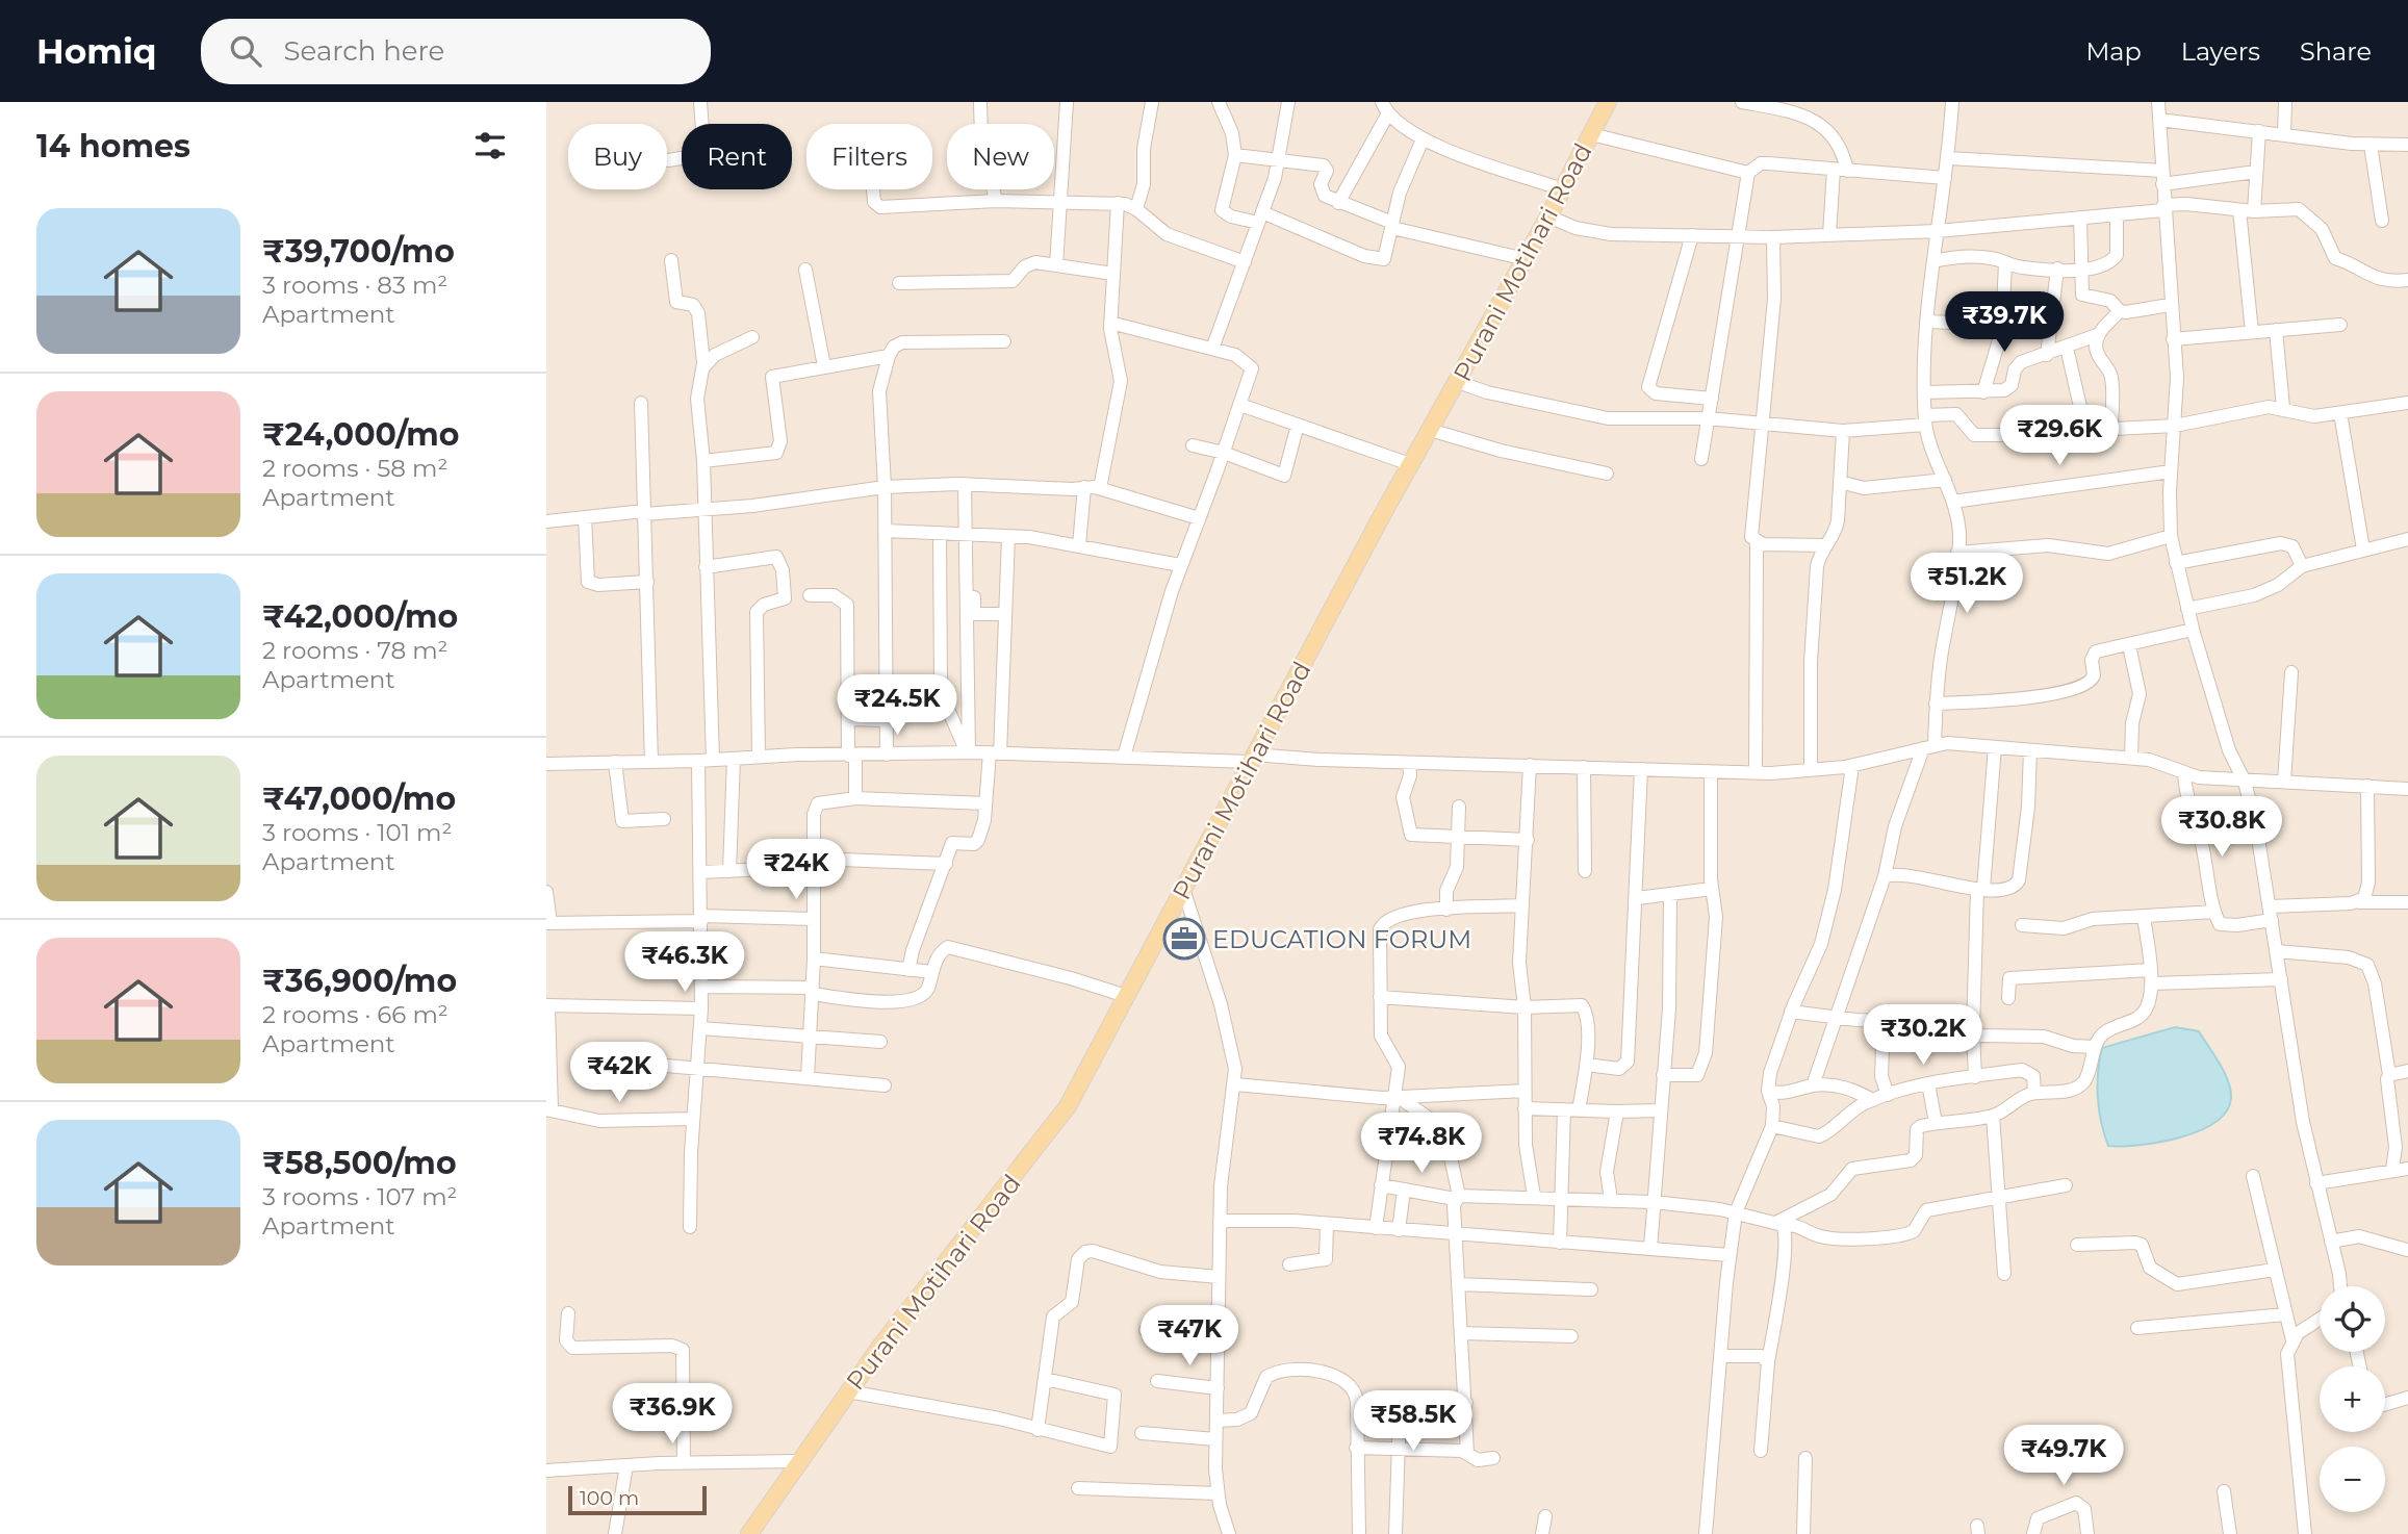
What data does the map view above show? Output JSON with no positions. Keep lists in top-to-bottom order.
{
  "streets": {
    "main road": ["Purani Motihari Road"]
  },
  "places": {
    "office": ["EDUCATION FORUM"]
  },
  "scale_bar": "100 m",
  "page": {
    "header": "Homiq",
    "search": "Search here",
    "nav": ["Map", "Layers", "Share"],
    "heading": "14 homes",
    "chip": [
      "Buy",
      "Rent",
      "Filters",
      "New"
    ],
    "list": [
      {
        "name": "₹39,700/mo",
        "note": "3 rooms · 83 m² · Apartment"
      },
      {
        "name": "₹24,000/mo",
        "note": "2 rooms · 58 m² · Apartment"
      },
      {
        "name": "₹42,000/mo",
        "note": "2 rooms · 78 m² · Apartment"
      },
      {
        "name": "₹47,000/mo",
        "note": "3 rooms · 101 m² · Apartment"
      },
      {
        "name": "₹36,900/mo",
        "note": "2 rooms · 66 m² · Apartment"
      },
      {
        "name": "₹58,500/mo",
        "note": "3 rooms · 107 m² · Apartment"
      }
    ],
    "price": [
      "₹39.7K",
      "₹29.6K",
      "₹51.2K",
      "₹24.5K",
      "₹30.8K",
      "₹24K",
      "₹46.3K",
      "₹30.2K",
      "₹42K",
      "₹74.8K",
      "₹47K",
      "₹36.9K",
      "₹58.5K",
      "₹49.7K"
    ],
    "map_buttons": ["+", "−"],
    "scale": "100 m"
  }
}
